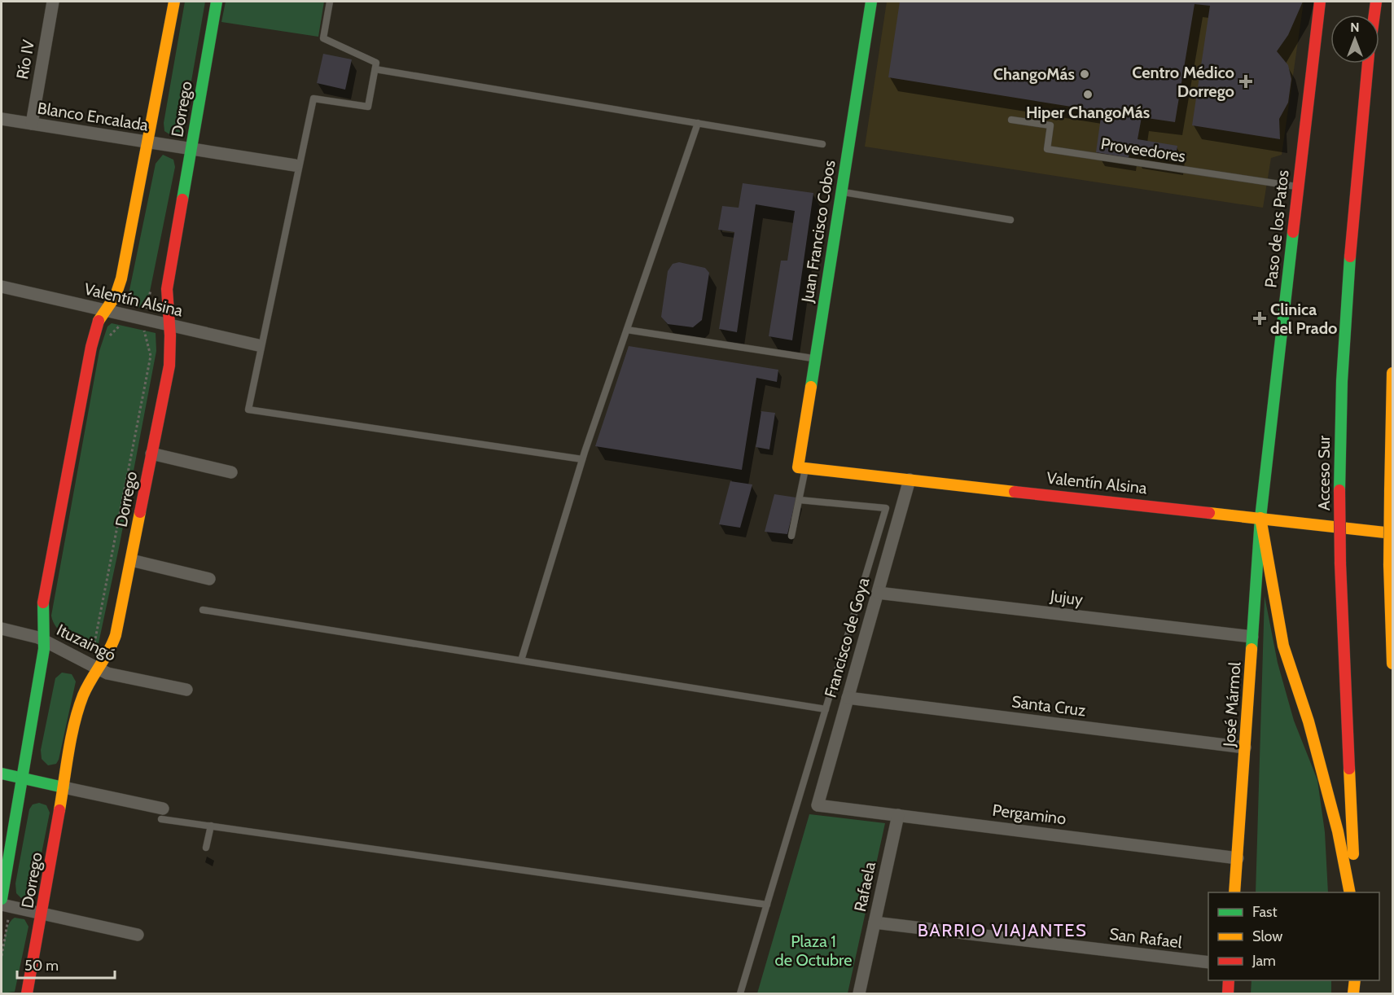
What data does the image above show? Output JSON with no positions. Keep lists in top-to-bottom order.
{
  "streets": {
    "main road": [
      "Dorrego",
      "Paso de los Patos",
      "Juan Francisco Cobos",
      "Valentín Alsina",
      "Acceso Sur",
      "José Mármol"
    ],
    "street": [
      "Río IV",
      "Blanco Encalada",
      "Jujuy",
      "Francisco de Goya",
      "Ituzaingó",
      "Santa Cruz",
      "Pergamino",
      "Rafaela",
      "San Rafael"
    ],
    "lane": ["Proveedores"]
  },
  "crossings": [
    ["Río IV", "Blanco Encalada"],
    ["Dorrego", "Blanco Encalada"],
    ["Dorrego", "Valentín Alsina"],
    ["Dorrego", "Ituzaingó"],
    ["Proveedores", "Paso de los Patos"],
    ["Paso de los Patos", "Valentín Alsina"],
    ["Paso de los Patos", "José Mármol"],
    ["Juan Francisco Cobos", "Valentín Alsina"],
    ["Valentín Alsina", "Francisco de Goya"],
    ["Valentín Alsina", "José Mármol"],
    ["Jujuy", "Francisco de Goya"],
    ["Jujuy", "José Mármol"],
    ["Francisco de Goya", "Santa Cruz"],
    ["Francisco de Goya", "Pergamino"],
    ["José Mármol", "Santa Cruz"],
    ["José Mármol", "Pergamino"],
    ["Pergamino", "Rafaela"],
    ["Rafaela", "San Rafael"]
  ],
  "districts": ["BARRIO VIAJANTES"],
  "parks": ["Plaza 1 de Octubre"],
  "places": {
    "other": ["ChangoMás", "Hiper ChangoMás"],
    "health": ["Centro Médico Dorrego", "Clinica del Prado"]
  },
  "legend": ["Fast", "Slow", "Jam"],
  "scale_bar": "50 m",
  "north": "top"
}
